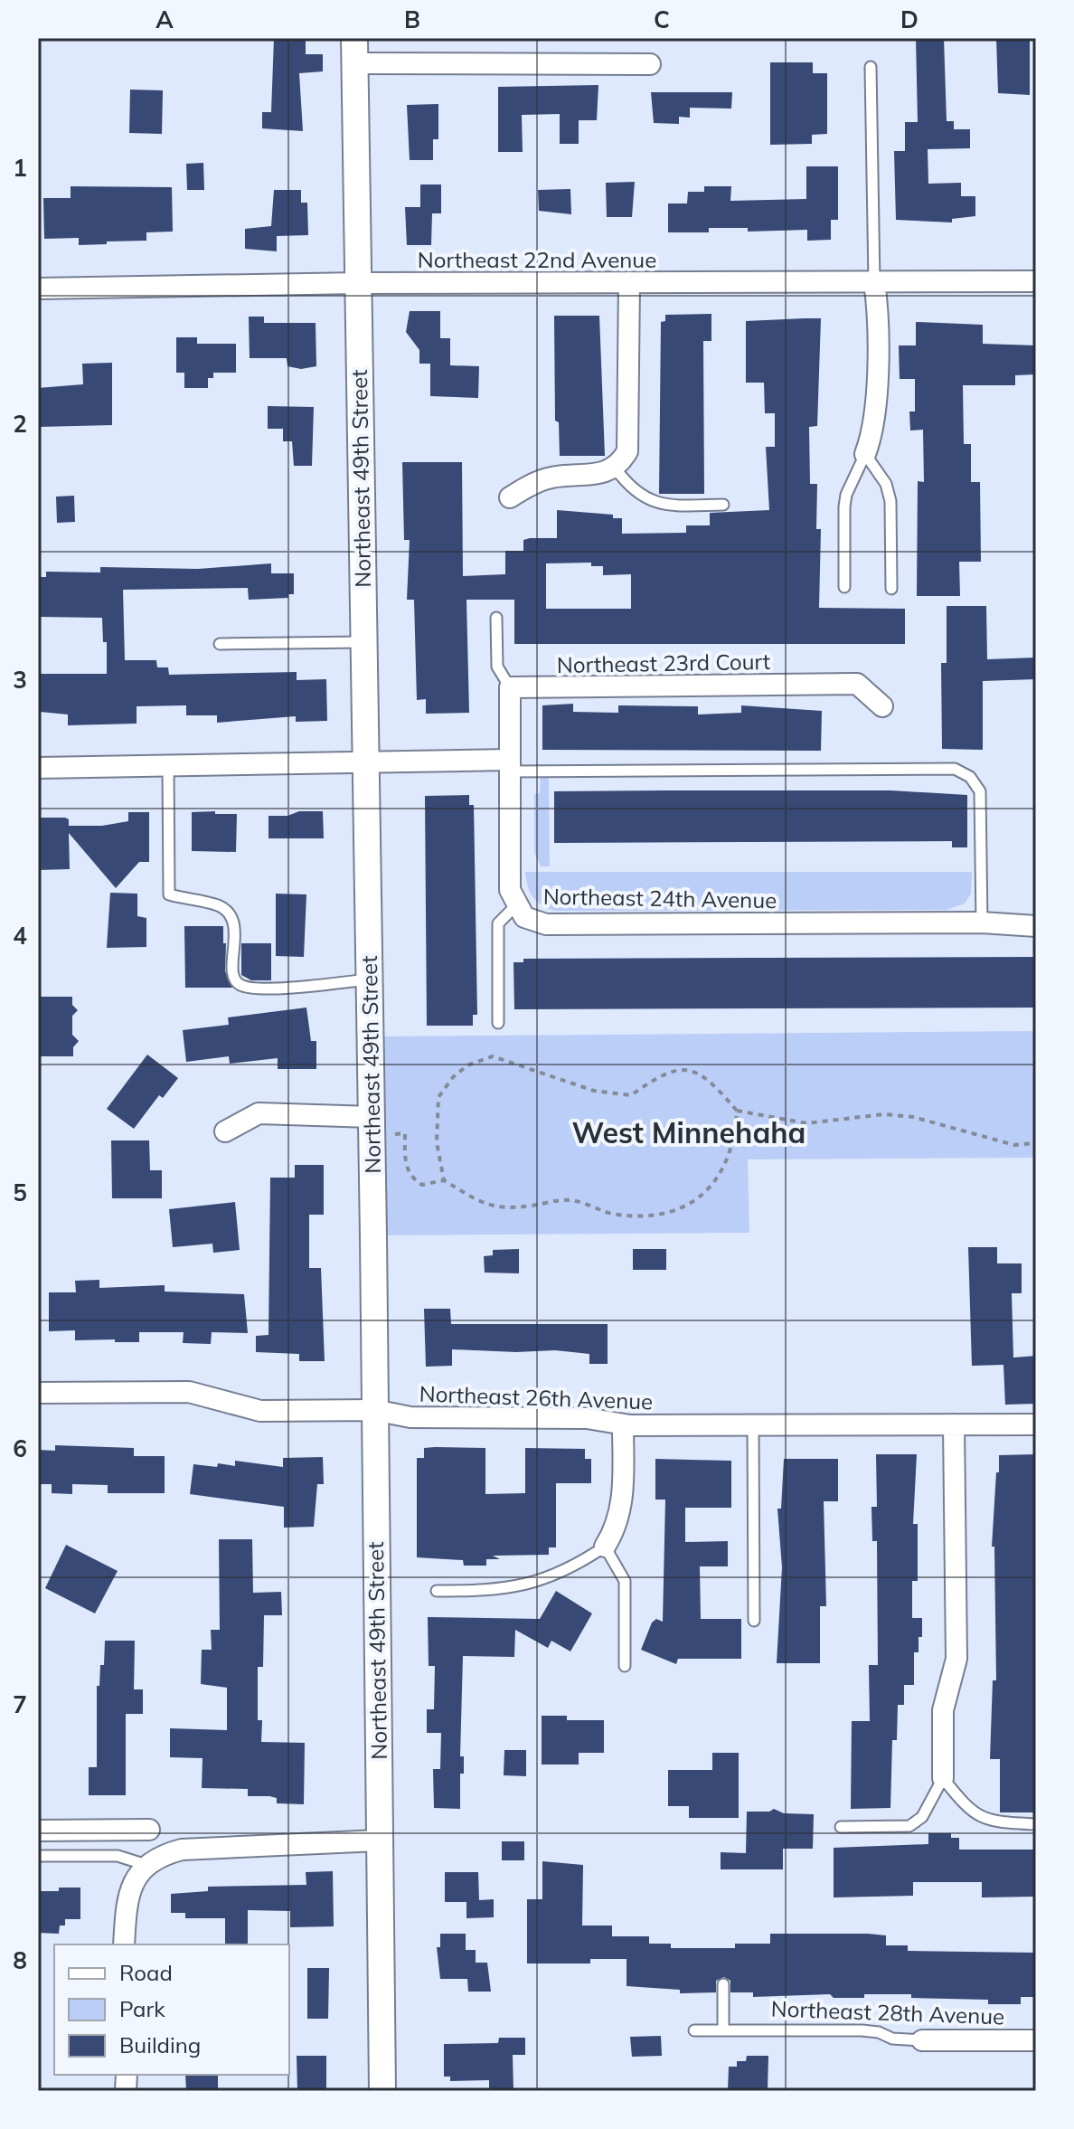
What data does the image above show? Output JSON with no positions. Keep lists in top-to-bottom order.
{
  "streets": {
    "street": [
      "Northeast 22nd Avenue",
      "Northeast 49th Street",
      "Northeast 23rd Court",
      "Northeast 24th Avenue",
      "Northeast 26th Avenue",
      "Northeast 28th Avenue"
    ]
  },
  "crossings": [
    ["Northeast 22nd Avenue", "Northeast 49th Street"],
    ["Northeast 49th Street", "Northeast 26th Avenue"]
  ],
  "districts": ["West Minnehaha"],
  "legend": ["Road", "Park", "Building"],
  "grid": {
    "columns": [
      "A",
      "B",
      "C",
      "D"
    ],
    "rows": [
      "1",
      "2",
      "3",
      "4",
      "5",
      "6",
      "7",
      "8"
    ]
  }
}
